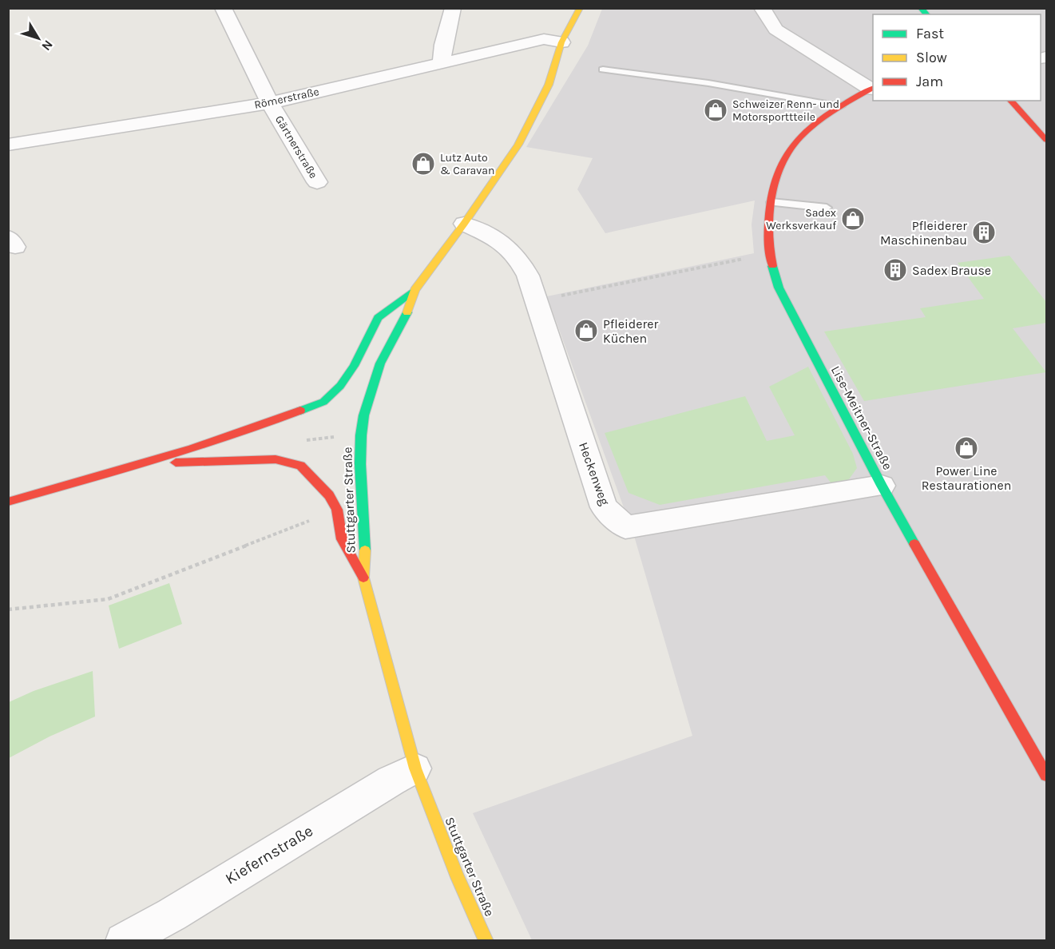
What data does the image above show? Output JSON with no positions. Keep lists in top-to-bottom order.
{
  "streets": {
    "main road": ["Lise-Meitner-Straße", "Stuttgarter Straße"],
    "street": [
      "Römerstraße",
      "Gärtnerstraße",
      "Heckenweg",
      "Kiefernstraße"
    ]
  },
  "crossings": [
    ["Römerstraße", "Gärtnerstraße"],
    ["Römerstraße", "Stuttgarter Straße"],
    ["Lise-Meitner-Straße", "Heckenweg"],
    ["Heckenweg", "Stuttgarter Straße"],
    ["Stuttgarter Straße", "Kiefernstraße"]
  ],
  "places": {
    "shop": [
      "Schweizer Renn- und Motorsporttteile",
      "Lutz Auto & Caravan",
      "Sadex Werksverkauf",
      "Pfleiderer Küchen",
      "Power Line Restaurationen"
    ],
    "building": ["Pfleiderer Maschinenbau", "Sadex Brause"]
  },
  "legend": ["Fast", "Slow", "Jam"],
  "north": "bottom right"
}
